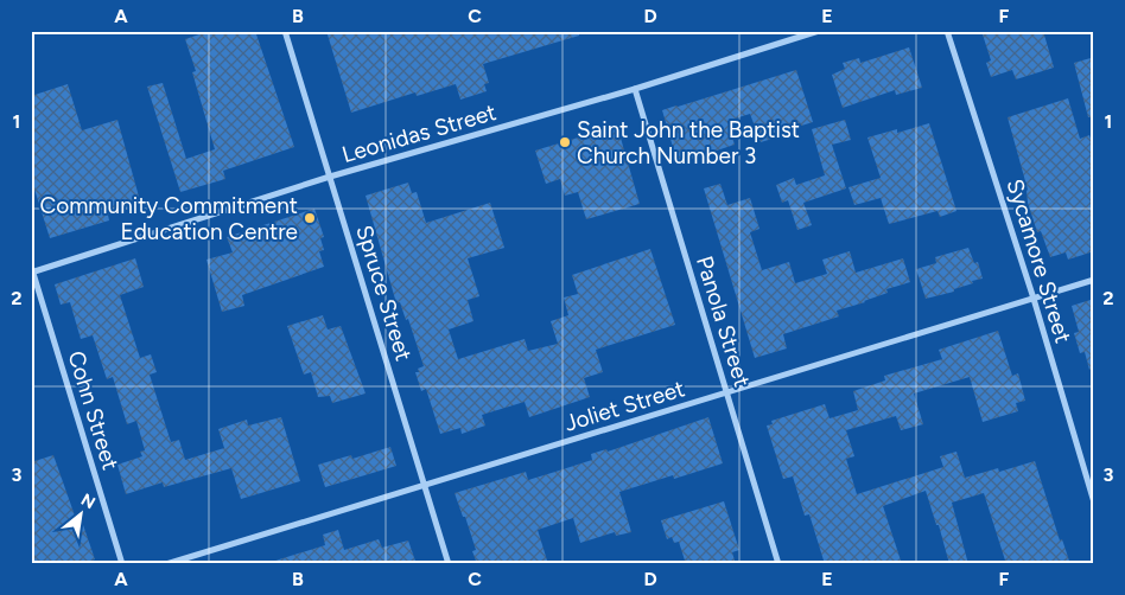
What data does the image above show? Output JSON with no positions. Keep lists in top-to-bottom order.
{
  "streets": {
    "street": [
      "Leonidas Street",
      "Sycamore Street",
      "Spruce Street",
      "Panola Street",
      "Joliet Street",
      "Cohn Street"
    ]
  },
  "crossings": [
    ["Leonidas Street", "Spruce Street"],
    ["Leonidas Street", "Panola Street"],
    ["Leonidas Street", "Cohn Street"],
    ["Sycamore Street", "Joliet Street"],
    ["Spruce Street", "Joliet Street"],
    ["Panola Street", "Joliet Street"]
  ],
  "places": ["Saint John the Baptist Church Number 3", "Community Commitment Education Centre"],
  "north": "top right",
  "grid": {
    "columns": [
      "A",
      "B",
      "C",
      "D",
      "E",
      "F"
    ],
    "rows": ["1", "2", "3"]
  }
}
